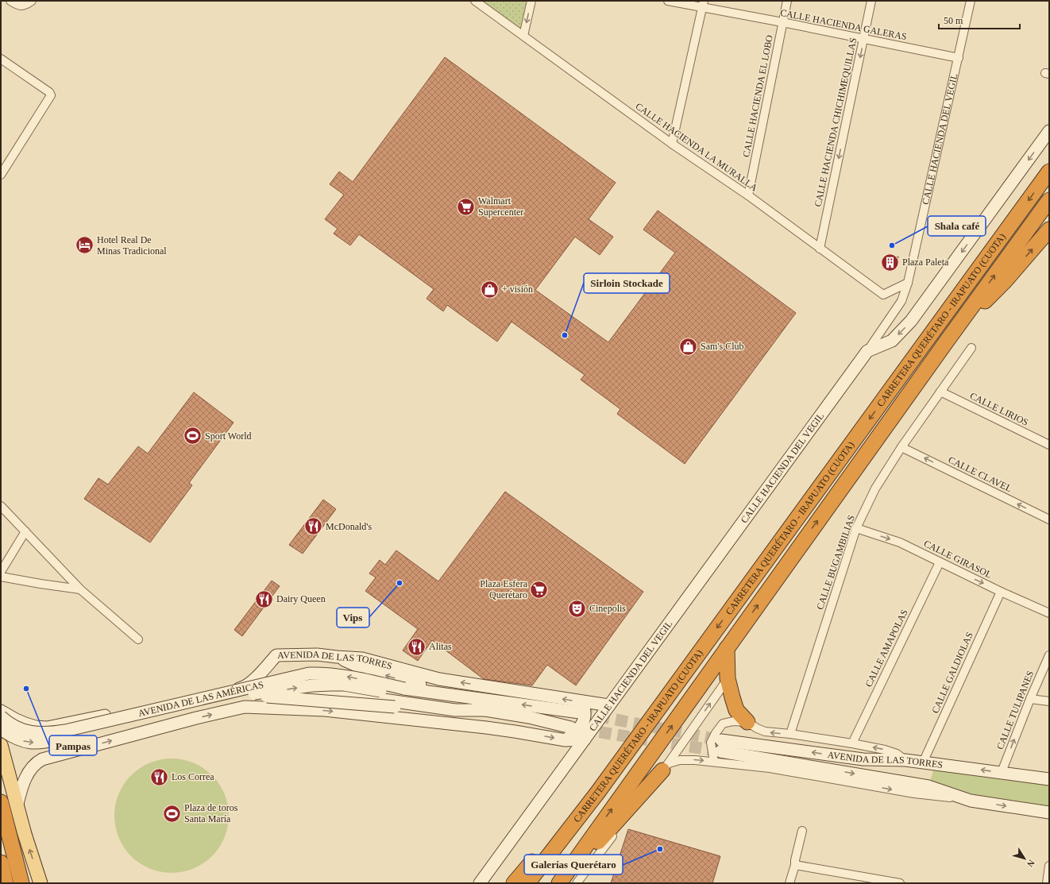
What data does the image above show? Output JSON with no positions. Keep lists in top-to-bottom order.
{
  "streets": {
    "highway": ["CARRETERA QUERÉTARO - IRAPUATO (CUOTA)"],
    "main road": ["CALLE HACIENDA DEL VEGIL", "AVENIDA DE LAS TORRES", "AVENIDA DE LAS AMÉRICAS"],
    "street": [
      "CALLE HACIENDA GALERAS",
      "CALLE HACIENDA EL LOBO",
      "CALLE HACIENDA CHICHIMEQUILLAS",
      "CALLE HACIENDA LA MURALLA",
      "CALLE LIRIOS",
      "CALLE CLAVEL",
      "CALLE GIRASOL",
      "CALLE BUGAMBILIAS",
      "CALLE AMAPOLAS",
      "CALLE GALDIOLAS",
      "CALLE TULIPANES"
    ]
  },
  "crossings": [
    ["CALLE HACIENDA GALERAS", "CALLE HACIENDA EL LOBO"],
    ["CALLE HACIENDA GALERAS", "CALLE HACIENDA CHICHIMEQUILLAS"],
    ["CALLE HACIENDA GALERAS", "CALLE HACIENDA DEL VEGIL"],
    ["CALLE HACIENDA EL LOBO", "CALLE HACIENDA LA MURALLA"],
    ["CALLE HACIENDA CHICHIMEQUILLAS", "CALLE HACIENDA LA MURALLA"],
    ["CALLE HACIENDA DEL VEGIL", "CALLE HACIENDA LA MURALLA"],
    ["CALLE HACIENDA DEL VEGIL", "AVENIDA DE LAS TORRES"],
    ["CALLE LIRIOS", "CALLE BUGAMBILIAS"],
    ["CALLE CLAVEL", "CALLE BUGAMBILIAS"],
    ["CALLE GIRASOL", "CALLE BUGAMBILIAS"],
    ["CALLE GIRASOL", "CALLE AMAPOLAS"],
    ["CALLE GIRASOL", "CALLE GALDIOLAS"],
    ["AVENIDA DE LAS TORRES", "CALLE GALDIOLAS"],
    ["AVENIDA DE LAS TORRES", "AVENIDA DE LAS AMÉRICAS"],
    ["AVENIDA DE LAS TORRES", "CALLE TULIPANES"]
  ],
  "one_way": [
    "CALLE HACIENDA CHICHIMEQUILLAS",
    "CALLE CLAVEL",
    "CALLE GIRASOL",
    "CALLE TULIPANES"
  ],
  "places": {
    "supermarket": ["Walmart Supercenter", "Plaza Esfera Querétaro"],
    "hotel": ["Hotel Real De Minas Tradicional"],
    "other": [
      "Shala café",
      "Sirloin Stockade",
      "Vips",
      "Pampas",
      "Galerías Querétaro"
    ],
    "building": ["Plaza Paleta"],
    "shop": ["+ visión", "Sam's Club"],
    "sports": ["Sport World", "Plaza de toros Santa María"],
    "restaurant": [
      "McDonald's",
      "Dairy Queen",
      "Alitas",
      "Los Correa"
    ],
    "theatre": ["Cinepolis"]
  },
  "scale_bar": "50 m",
  "north": "bottom right"
}
